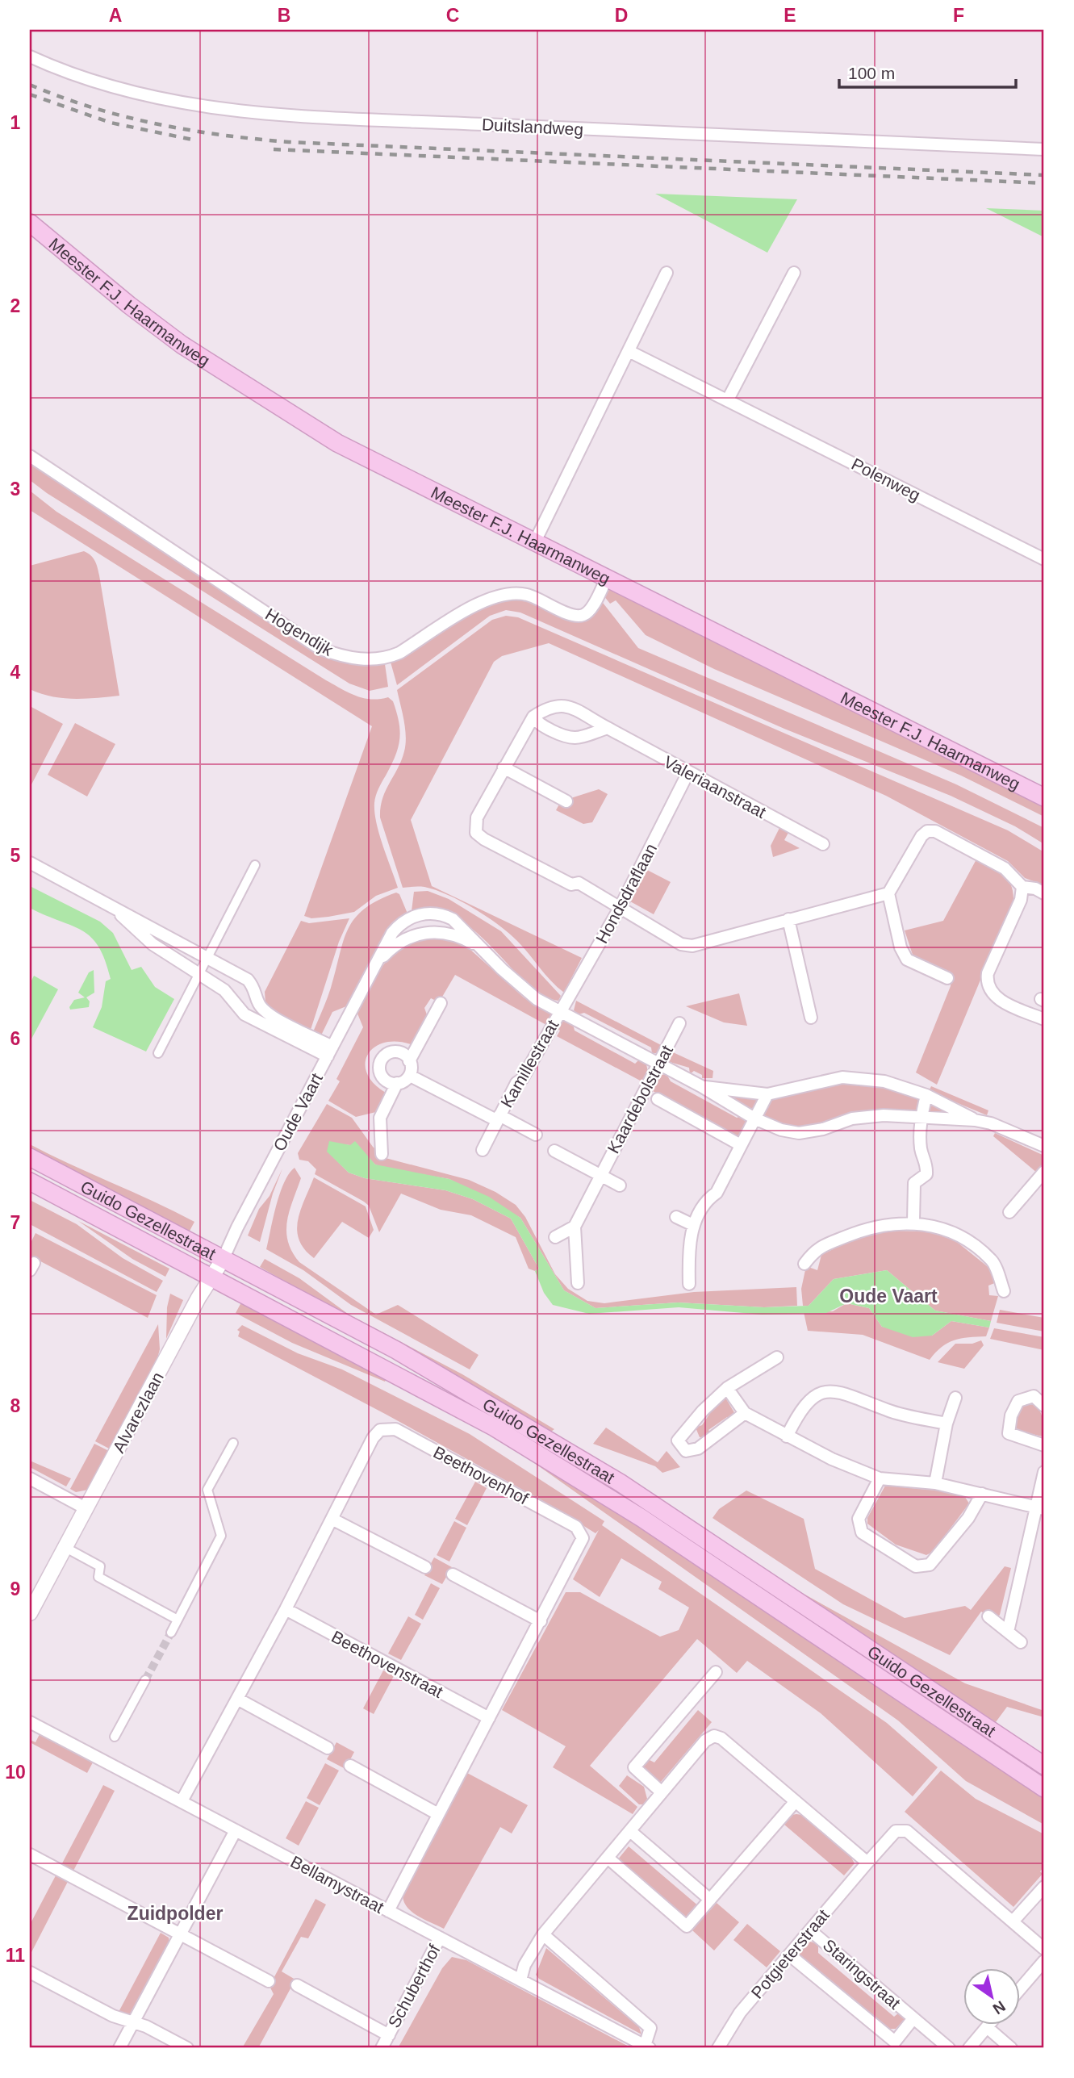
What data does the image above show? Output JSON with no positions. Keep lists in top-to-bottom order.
{
  "streets": {
    "main road": ["Meester F.J. Haarmanweg", "Guido Gezellestraat"],
    "street": [
      "Duitslandweg",
      "Polenweg",
      "Hogendijk",
      "Valeriaanstraat",
      "Hondsdraflaan",
      "Kamillestraat",
      "Kaardebolstraat",
      "Oude Vaart",
      "Alvarezlaan",
      "Beethovenhof",
      "Beethovenstraat",
      "Bellamystraat",
      "Potgieterstraat",
      "Staringstraat",
      "Schuberthof"
    ]
  },
  "crossings": [
    ["Meester F.J. Haarmanweg", "Hogendijk"],
    ["Valeriaanstraat", "Hondsdraflaan"],
    ["Hondsdraflaan", "Kamillestraat"],
    ["Hondsdraflaan", "Oude Vaart"],
    ["Kamillestraat", "Oude Vaart"],
    ["Kaardebolstraat", "Oude Vaart"],
    ["Oude Vaart", "Guido Gezellestraat"],
    ["Oude Vaart", "Alvarezlaan"],
    ["Guido Gezellestraat", "Alvarezlaan"],
    ["Beethovenhof", "Beethovenstraat"],
    ["Beethovenhof", "Bellamystraat"],
    ["Bellamystraat", "Schuberthof"],
    ["Potgieterstraat", "Staringstraat"]
  ],
  "districts": ["Oude Vaart", "Zuidpolder"],
  "scale_bar": "100 m",
  "north": "bottom right",
  "grid": {
    "columns": [
      "A",
      "B",
      "C",
      "D",
      "E",
      "F"
    ],
    "rows": [
      "1",
      "2",
      "3",
      "4",
      "5",
      "6",
      "7",
      "8",
      "9",
      "10",
      "11"
    ]
  }
}
